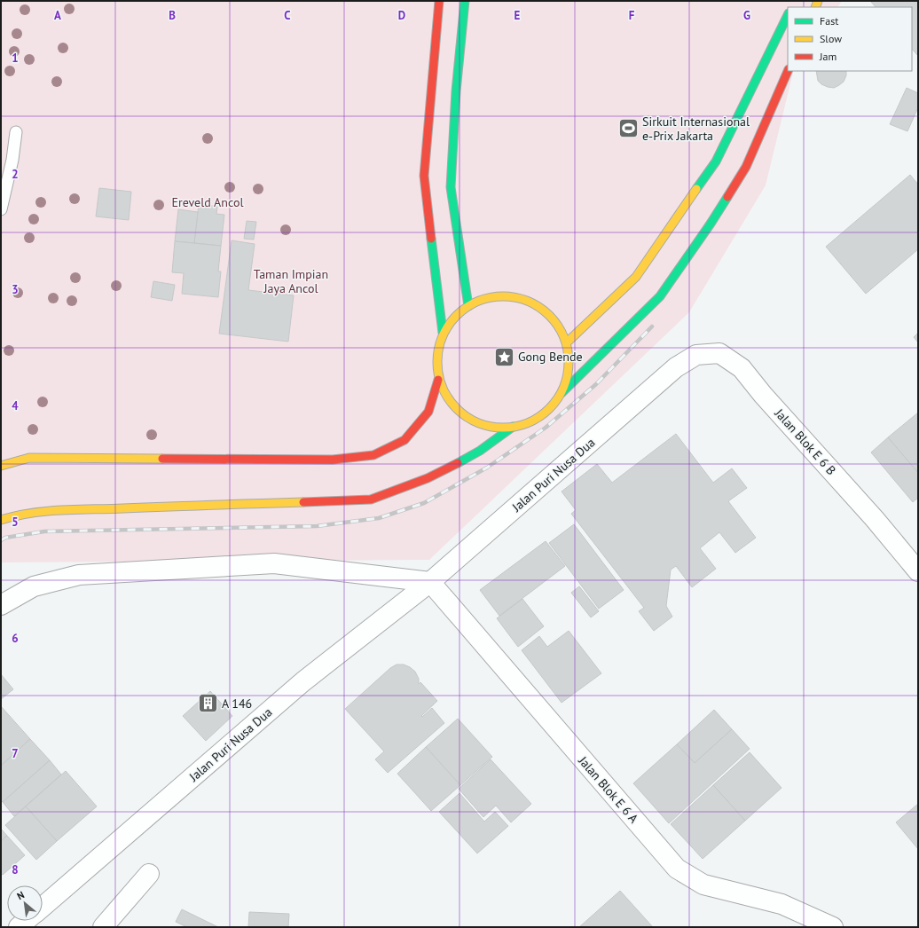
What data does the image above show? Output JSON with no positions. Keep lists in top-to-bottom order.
{
  "streets": {
    "street": ["Jalan Blok E 6 B", "Jalan Puri Nusa Dua", "Jalan Blok E 6 A"]
  },
  "crossings": [
    ["Jalan Blok E 6 B", "Jalan Puri Nusa Dua"],
    ["Jalan Puri Nusa Dua", "Jalan Blok E 6 A"]
  ],
  "parks": ["Ereveld Ancol", "Taman Impian Jaya Ancol"],
  "places": {
    "sports": ["Sirkuit Internasional e-Prix Jakarta"],
    "place": ["Gong Bende"],
    "building": ["A 146"]
  },
  "legend": ["Fast", "Slow", "Jam"],
  "north": "top left",
  "grid": {
    "columns": [
      "A",
      "B",
      "C",
      "D",
      "E",
      "F",
      "G"
    ],
    "rows": [
      "1",
      "2",
      "3",
      "4",
      "5",
      "6",
      "7",
      "8"
    ]
  }
}
